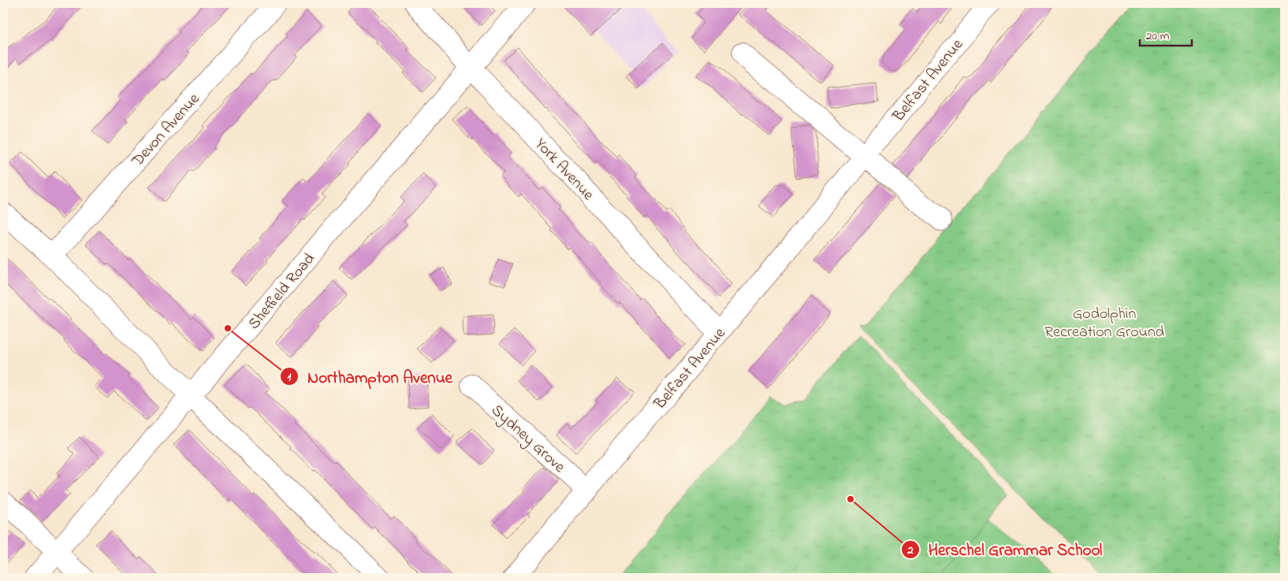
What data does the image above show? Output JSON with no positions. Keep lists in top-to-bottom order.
{
  "streets": {
    "street": [
      "Belfast Avenue",
      "Devon Avenue",
      "York Avenue",
      "Sheffield Road",
      "Sydney Grove"
    ]
  },
  "crossings": [
    ["Belfast Avenue", "York Avenue"],
    ["Belfast Avenue", "Sydney Grove"],
    ["York Avenue", "Sheffield Road"]
  ],
  "parks": ["Godolphin Recreation Ground"],
  "places": ["Northampton Avenue", "Herschel Grammar School"],
  "scale_bar": "20 m"
}
